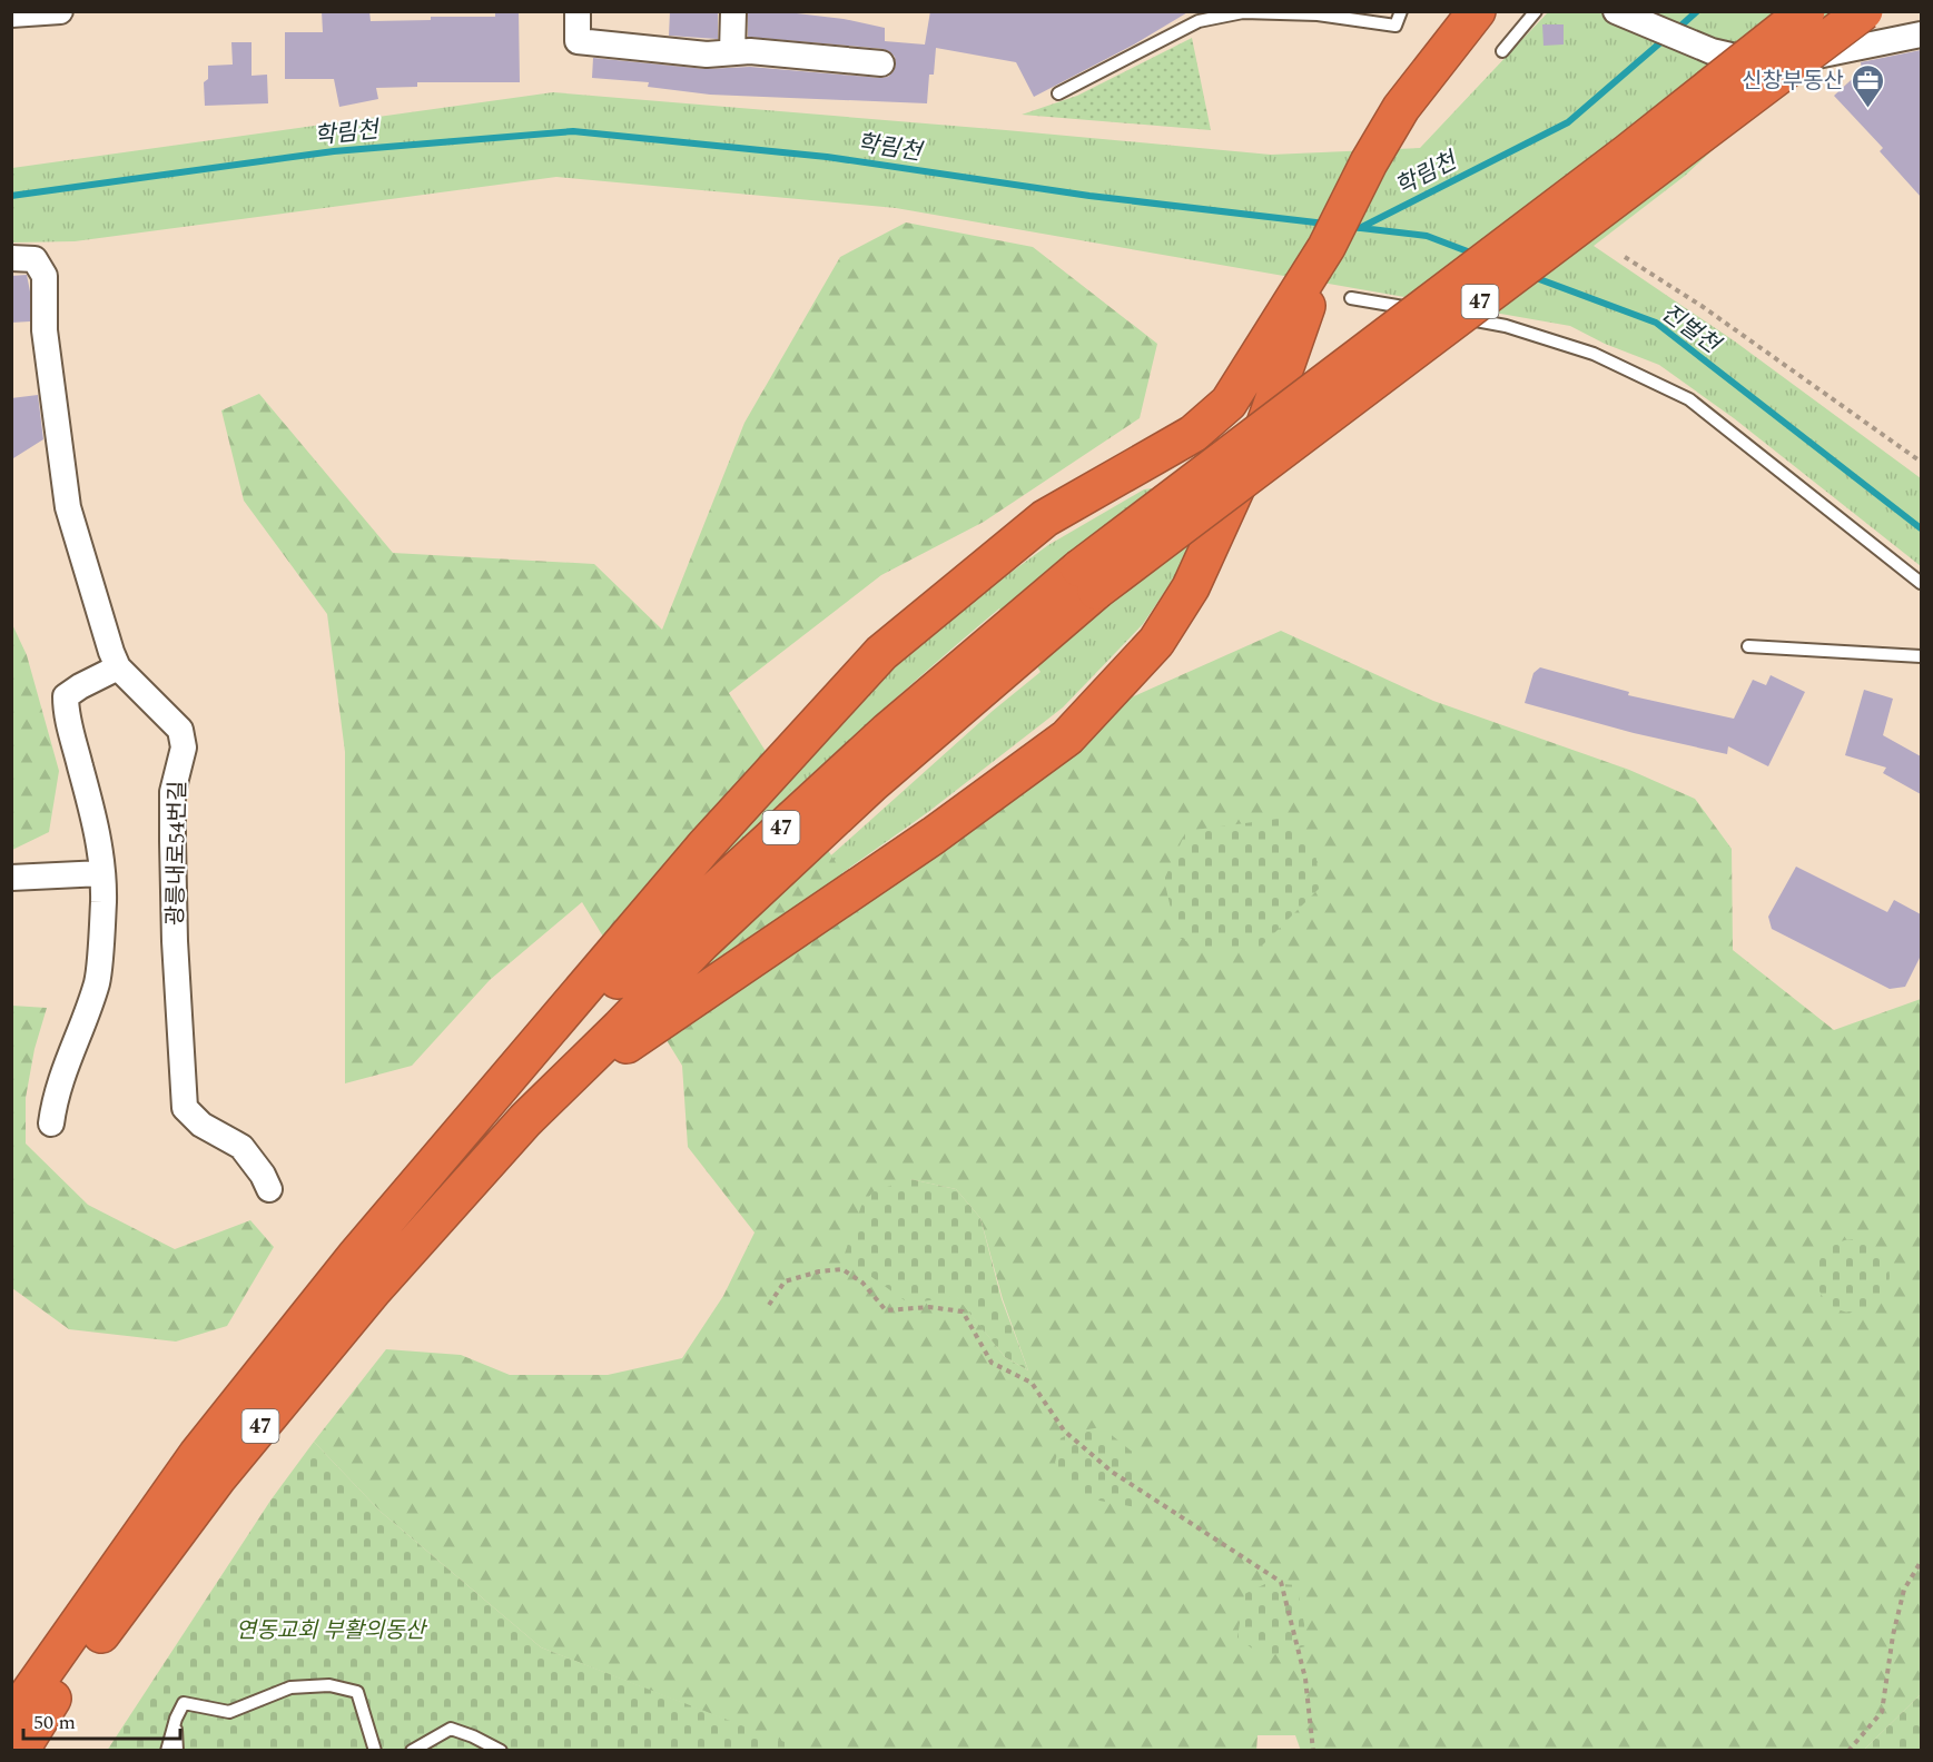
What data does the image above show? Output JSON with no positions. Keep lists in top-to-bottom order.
{
  "streets": {
    "highway": ["47"],
    "street": ["광릉내로54번길"]
  },
  "water": ["학림천", "진벌천"],
  "parks": ["연동교회 부활의동산"],
  "places": {
    "office": ["신창부동산"]
  },
  "scale_bar": "50 m"
}
